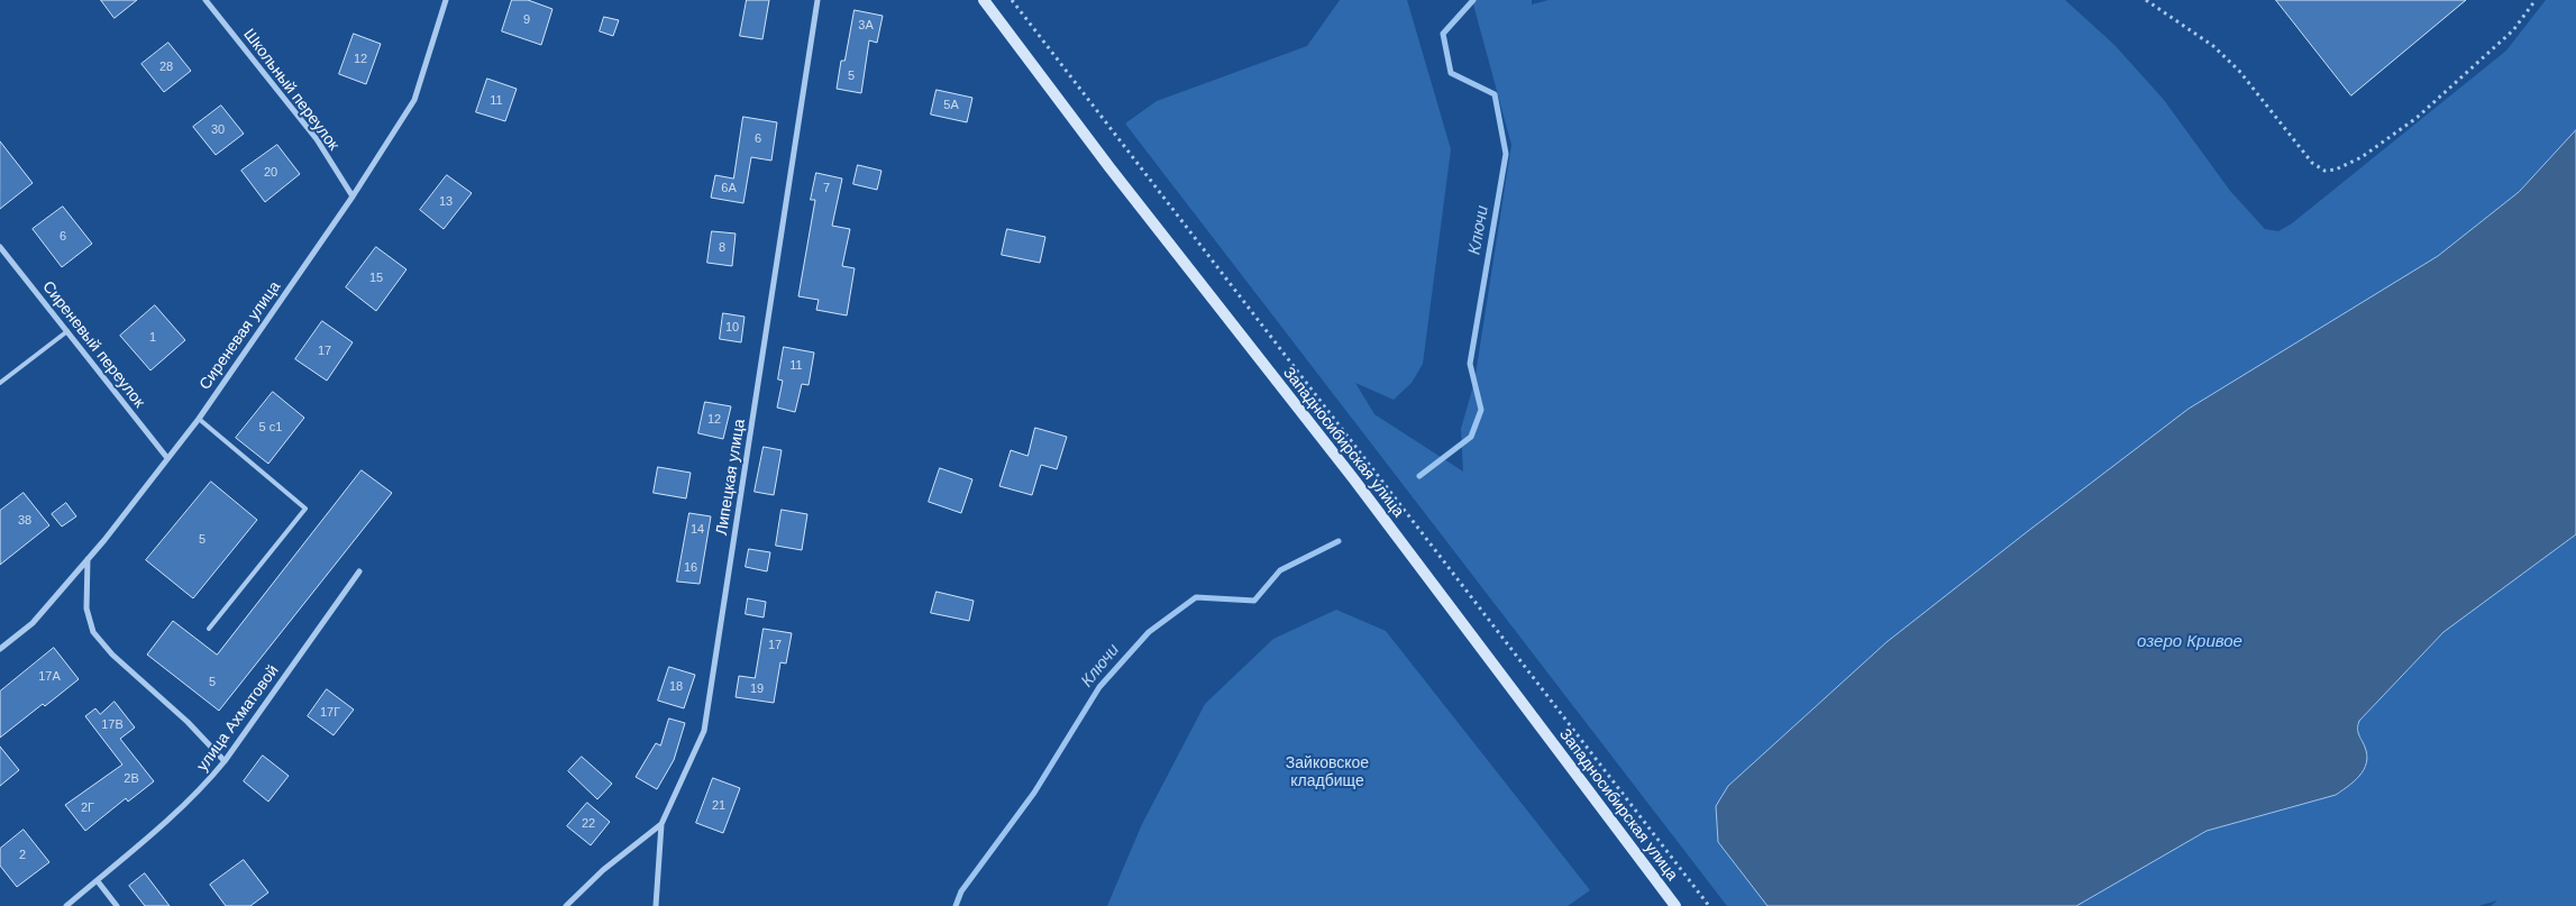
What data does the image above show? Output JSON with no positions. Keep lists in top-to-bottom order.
{
  "streets": {
    "main road": ["Западносибирская улица"],
    "street": [
      "Школьный переулок",
      "Сиреневая улица",
      "Сиреневый переулок",
      "Липецкая улица",
      "улица Ахматовой"
    ]
  },
  "crossings": [
    ["Школьный переулок", "Сиреневая улица"],
    ["Сиреневая улица", "Сиреневый переулок"]
  ],
  "water": ["Ключи", "озеро Кривое"],
  "parks": ["Зайковское кладбище"],
  "house_numbers": [
    "9",
    "3А",
    "12",
    "28",
    "5",
    "11",
    "5А",
    "30",
    "6",
    "20",
    "6А",
    "7",
    "13",
    "6",
    "8",
    "15",
    "10",
    "1",
    "17",
    "11",
    "12",
    "5 с1",
    "38",
    "14",
    "5",
    "16",
    "17",
    "17А",
    "5",
    "18",
    "19",
    "17Г",
    "17В",
    "2В",
    "21",
    "2Г",
    "22",
    "2"
  ]
}
